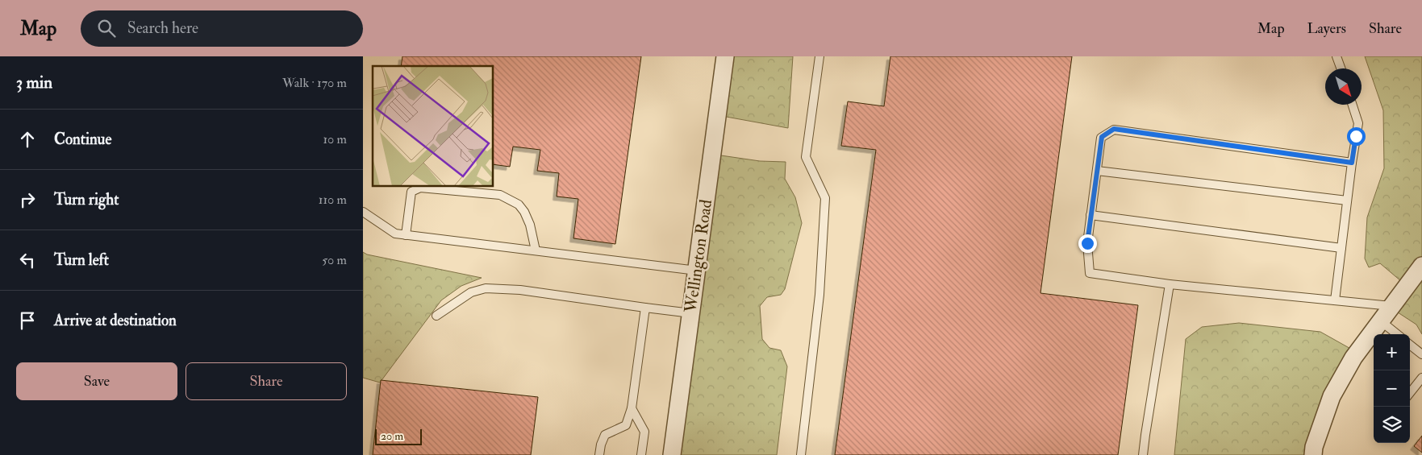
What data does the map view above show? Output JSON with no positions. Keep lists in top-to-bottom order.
{
  "streets": {
    "street": ["Wellington Road"]
  },
  "scale_bar": "20 m",
  "north": "bottom right",
  "page": {
    "header": "Map",
    "search": "Search here",
    "nav": ["Map", "Layers", "Share"],
    "heading": ["3 min", "Walk · 170 m"],
    "list": [
      ["Continue", "10 m"],
      ["Turn right", "110 m"],
      ["Turn left", "50 m"],
      "Arrive at destination"
    ],
    "map_buttons": ["+", "−"],
    "buttons": ["Save", "Share"],
    "scale": "20 m"
  }
}
